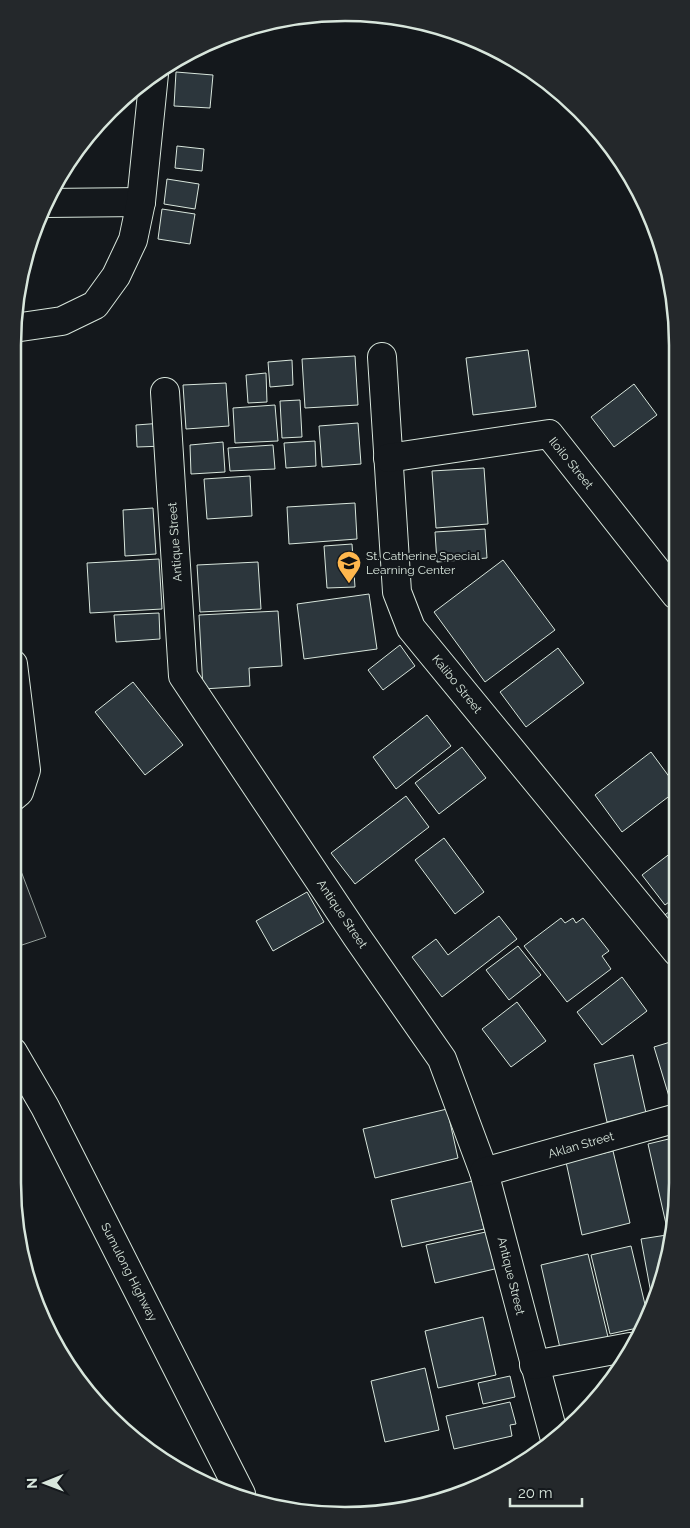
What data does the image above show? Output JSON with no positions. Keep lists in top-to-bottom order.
{
  "streets": {
    "street": [
      "Iloilo Street",
      "Antique Street",
      "Kalibo Street",
      "Aklan Street",
      "Sumulong Highway"
    ]
  },
  "crossings": [
    ["Iloilo Street", "Kalibo Street"],
    ["Antique Street", "Aklan Street"]
  ],
  "places": {
    "school or university": ["St. Catherine Special Learning Center"]
  },
  "scale_bar": "20 m",
  "north": "left"
}
